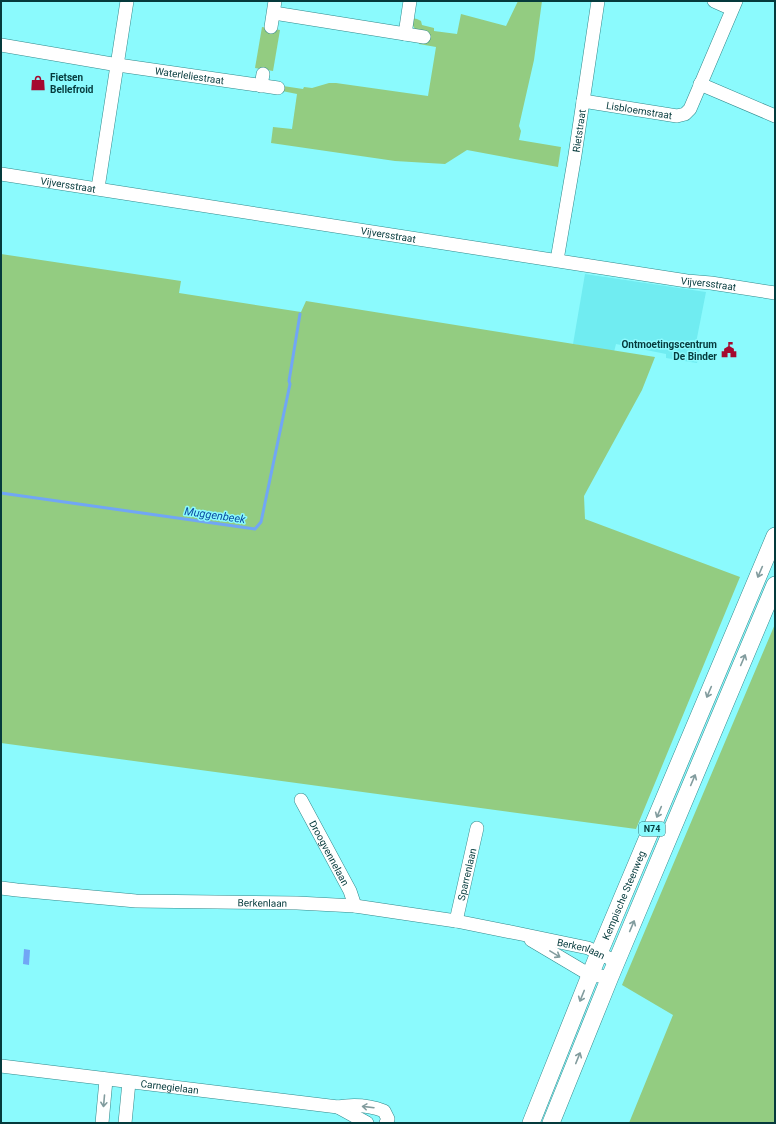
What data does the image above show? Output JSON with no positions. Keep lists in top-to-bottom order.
{
  "streets": {
    "main road": ["N74", "Kempische Steenweg"],
    "street": [
      "Waterleliestraat",
      "Lisbloemstraat",
      "Rietstraat",
      "Vijversstraat",
      "Droogvennelaan",
      "Sparrenlaan",
      "Berkenlaan",
      "Carnegielaan"
    ]
  },
  "crossings": [
    ["Lisbloemstraat", "Rietstraat"],
    ["Rietstraat", "Vijversstraat"],
    ["Droogvennelaan", "Berkenlaan"],
    ["Sparrenlaan", "Berkenlaan"],
    ["Kempische Steenweg", "Berkenlaan"]
  ],
  "water": ["Muggenbeek"],
  "places": {
    "shop": ["Fietsen Bellefroid"],
    "public building": ["Ontmoetingscentrum De Binder"]
  }
}
